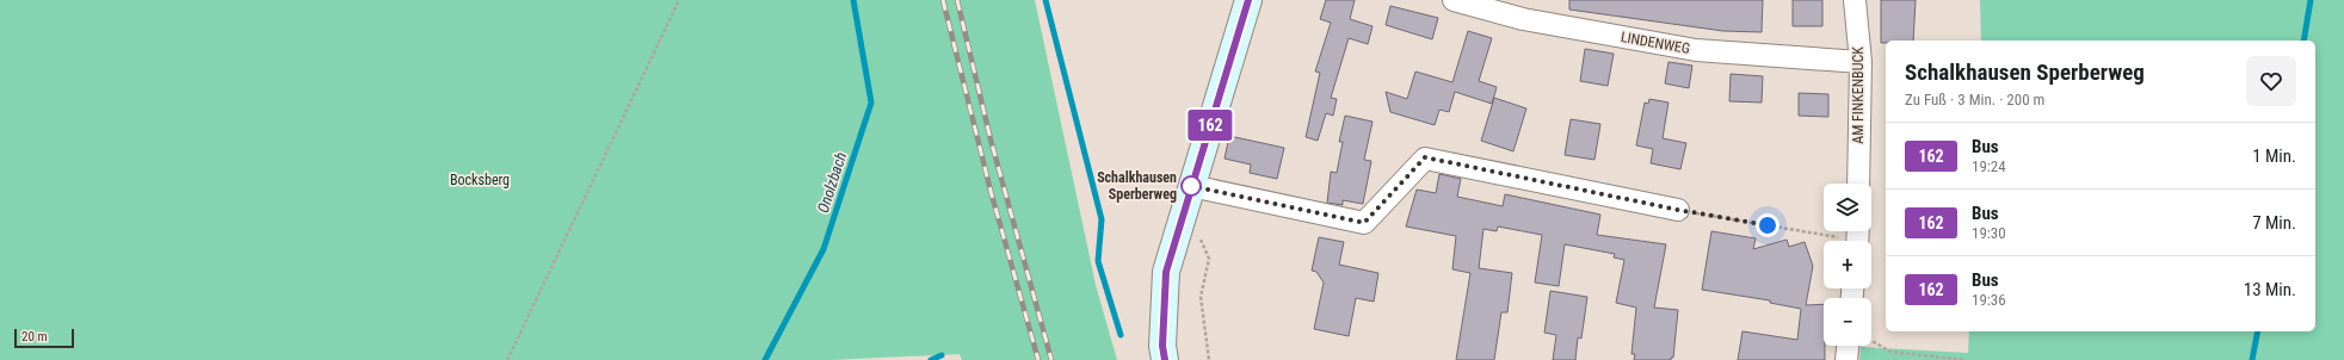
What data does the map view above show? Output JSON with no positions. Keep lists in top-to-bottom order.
{
  "streets": {
    "street": ["LINDENWEG", "AM FINKENBUCK"]
  },
  "crossings": [
    ["LINDENWEG", "AM FINKENBUCK"]
  ],
  "water": ["Onolzbach"],
  "parks": ["Bocksberg"],
  "places": ["Schalkhausen Sperberweg"],
  "lines": ["bus line 162"],
  "scale_bar": "20 m",
  "page": {
    "on_map": "162",
    "heading": ["Schalkhausen Sperberweg", "Zu Fuß · 3 Min. · 200 m"],
    "list": [
      {
        "mark": "162",
        "name": "Bus",
        "note": "19:24",
        "value": "1 Min."
      },
      {
        "mark": "162",
        "name": "Bus",
        "note": "19:30",
        "value": "7 Min."
      },
      {
        "mark": "162",
        "name": "Bus",
        "note": "19:36",
        "value": "13 Min."
      }
    ],
    "map_buttons": ["+", "−"],
    "scale": "20 m"
  }
}
